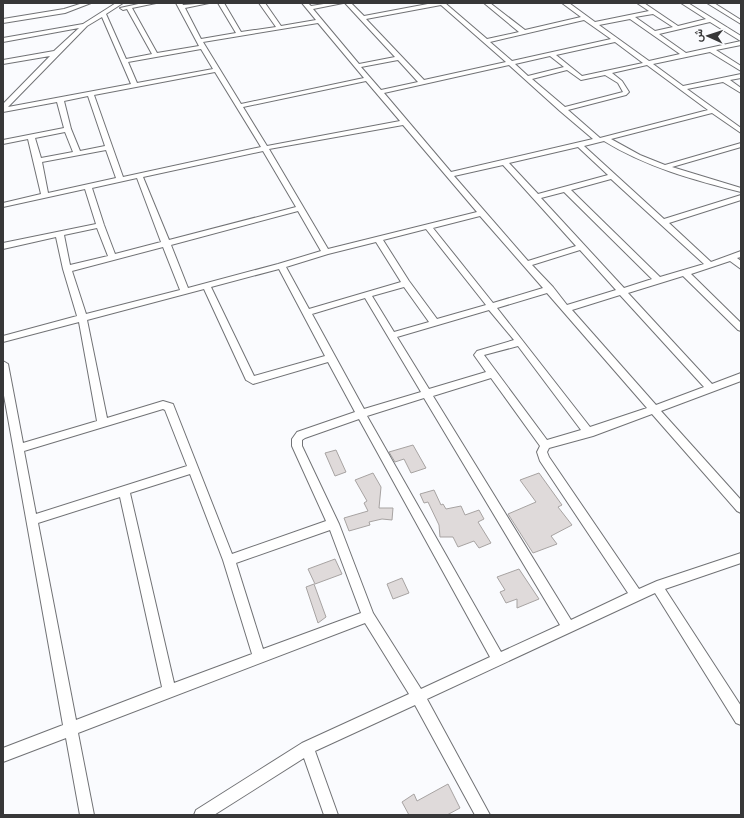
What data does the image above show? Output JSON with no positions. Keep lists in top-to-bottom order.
{
  "north": "left"
}
